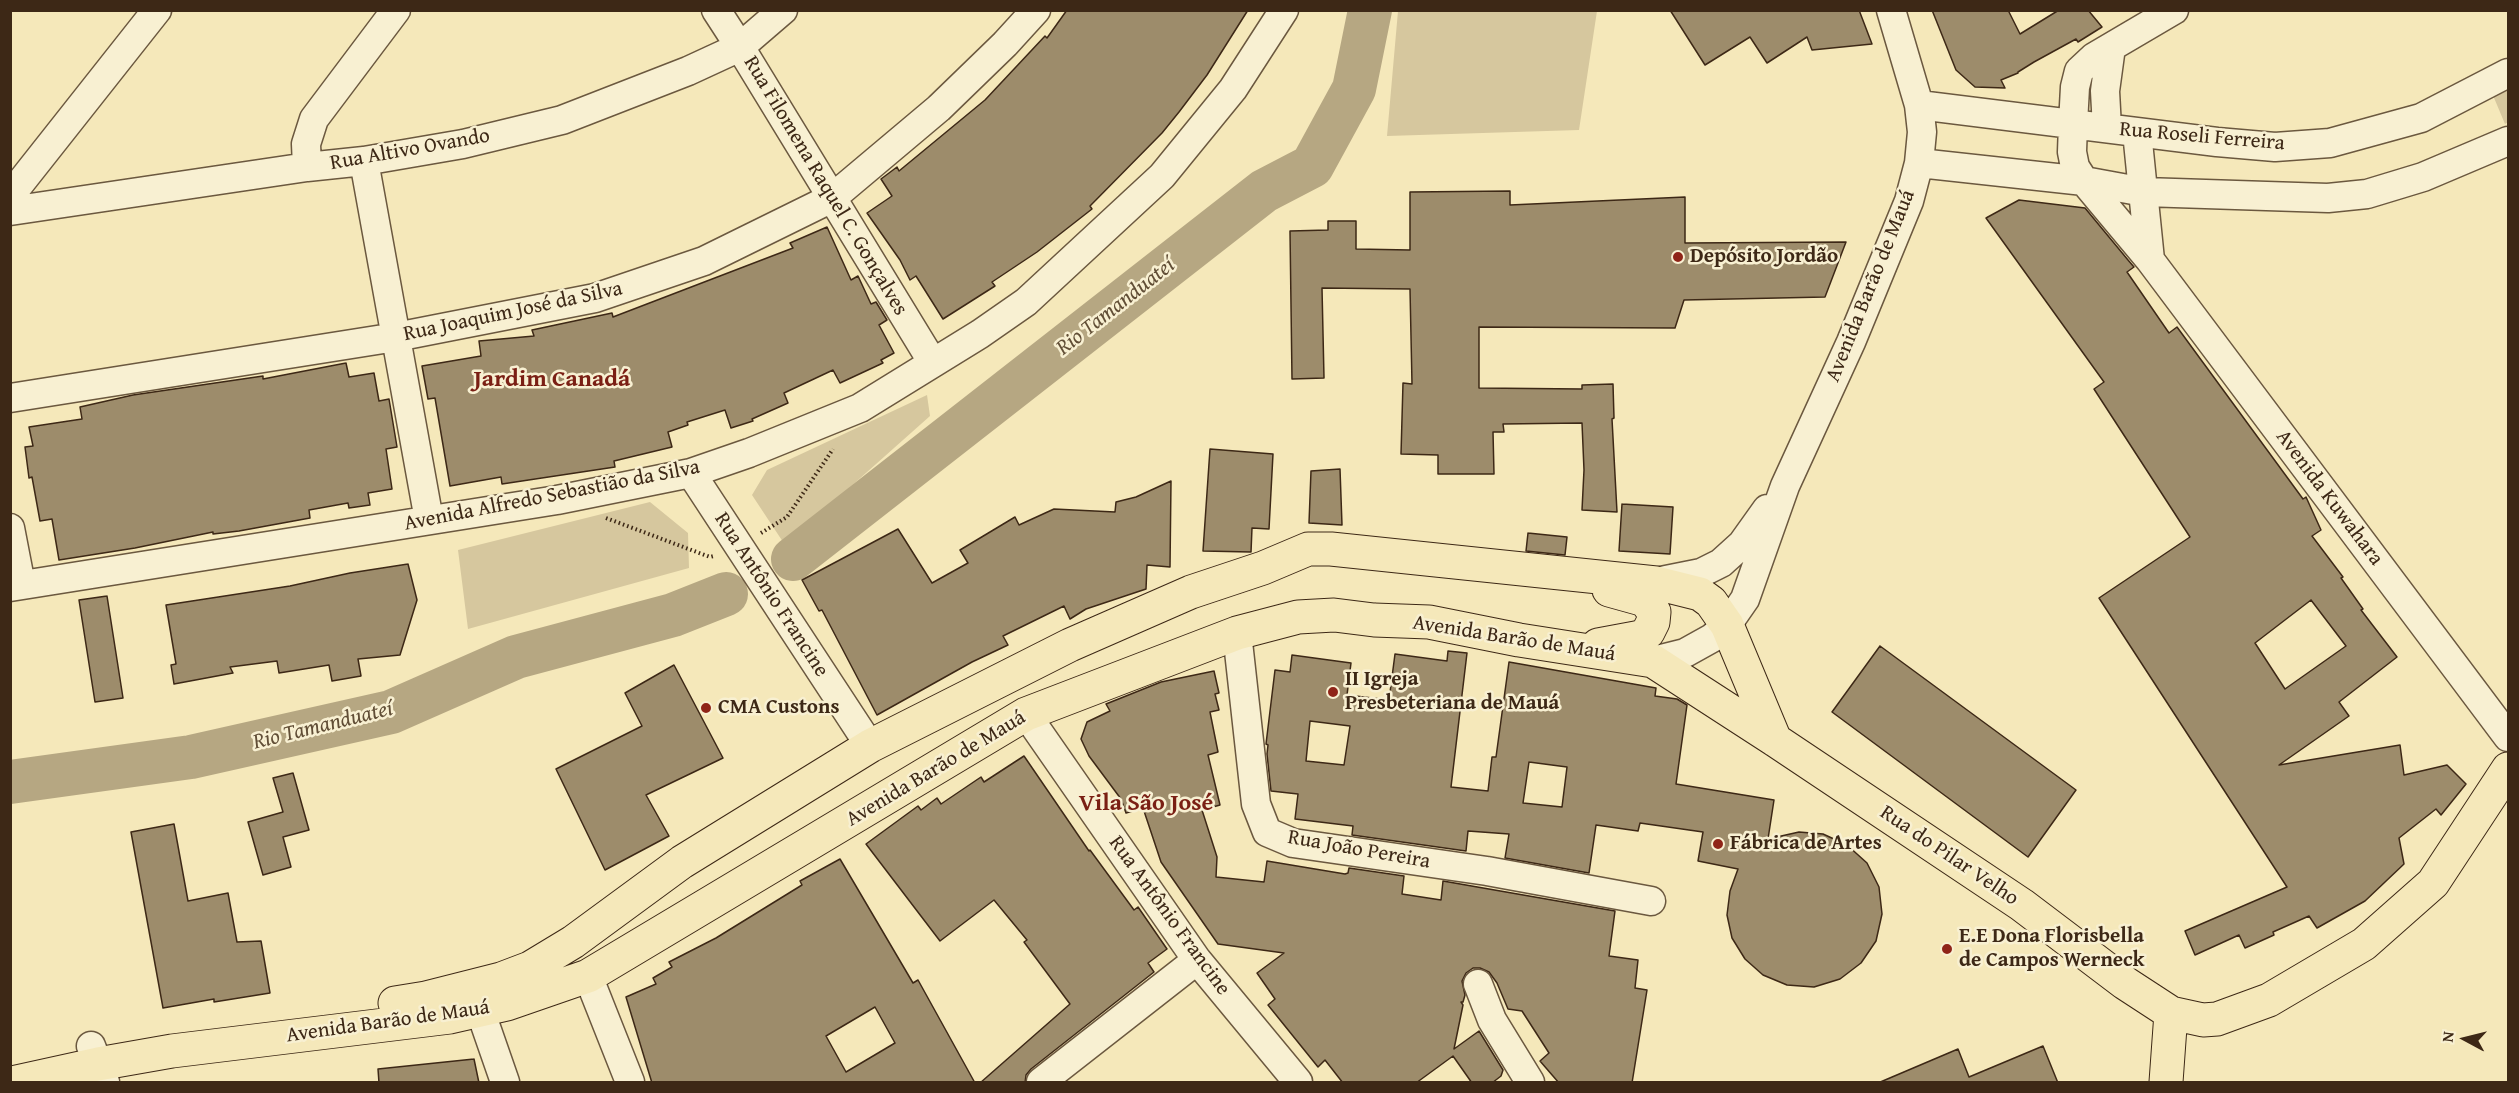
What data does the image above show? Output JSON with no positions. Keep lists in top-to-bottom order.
{
  "streets": {
    "main road": ["Avenida Barão de Mauá", "Rua do Pilar Velho"],
    "street": [
      "Rua Roseli Ferreira",
      "Rua Altivo Ovando",
      "Rua Filomena Raquel C. Gonçalves",
      "Rua Joaquim José da Silva",
      "Avenida Alfredo Sebastião da Silva",
      "Avenida Kuwahara",
      "Rua Antônio Francine",
      "Rua João Pereira"
    ]
  },
  "crossings": [
    ["Rua Roseli Ferreira", "Avenida Barão de Mauá"],
    ["Rua Roseli Ferreira", "Avenida Kuwahara"],
    ["Rua Altivo Ovando", "Rua Filomena Raquel C. Gonçalves"],
    ["Rua Filomena Raquel C. Gonçalves", "Rua Joaquim José da Silva"],
    ["Rua Filomena Raquel C. Gonçalves", "Avenida Alfredo Sebastião da Silva"],
    ["Avenida Barão de Mauá", "Rua Antônio Francine"],
    ["Avenida Barão de Mauá", "Rua João Pereira"],
    ["Avenida Barão de Mauá", "Rua do Pilar Velho"],
    ["Avenida Alfredo Sebastião da Silva", "Rua Antônio Francine"]
  ],
  "districts": ["Jardim Canadá", "Vila São José"],
  "water": ["Rio Tamanduateí"],
  "places": [
    "Depósito Jordão",
    "II Igreja Presbeteriana de Mauá",
    "CMA Custons",
    "Fábrica de Artes",
    "E.E Dona Florisbella de Campos Werneck"
  ],
  "north": "left"
}
